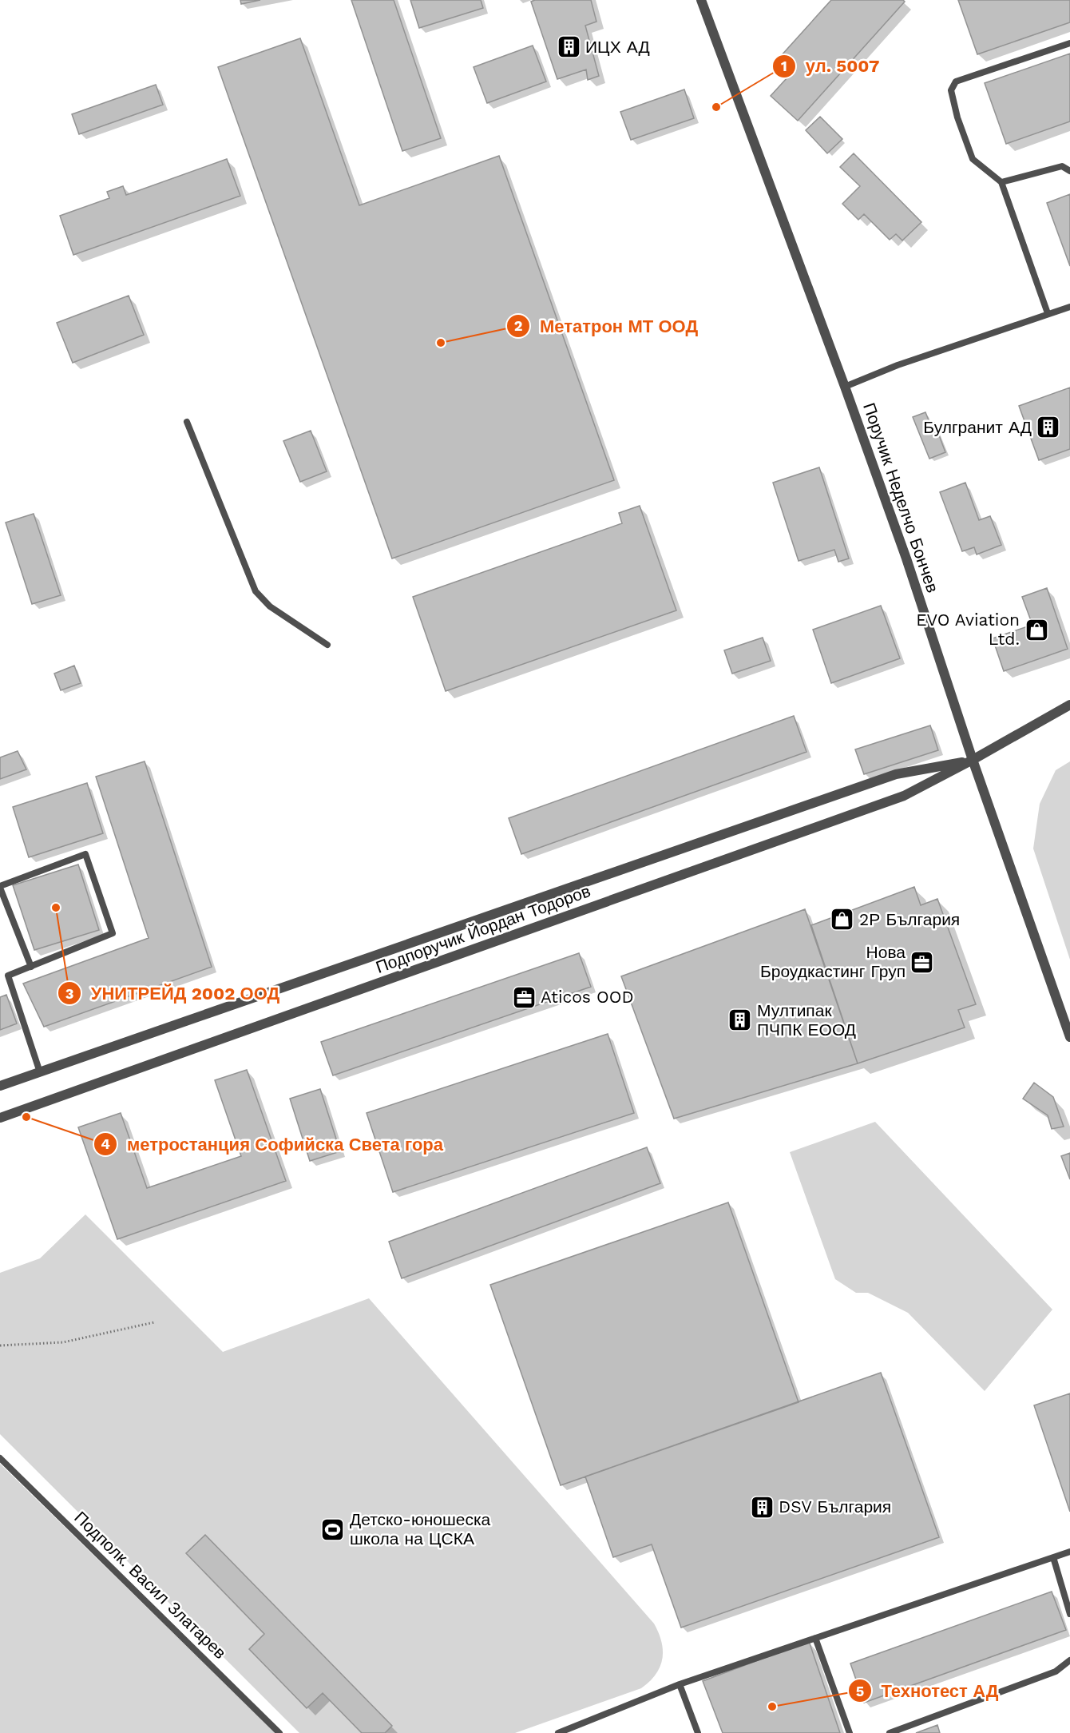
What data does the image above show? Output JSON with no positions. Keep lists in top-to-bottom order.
{
  "streets": {
    "street": ["Поручик Неделчо Бончев", "Подпоручик Йордан Тодоров"],
    "lane": ["Подполк. Васил Златарев"]
  },
  "crossings": [
    ["Поручик Неделчо Бончев", "Подпоручик Йордан Тодоров"]
  ],
  "places": {
    "building": [
      "ИЦХ АД",
      "Булгранит АД",
      "Мултипак ПЧПК ЕООД",
      "DSV България"
    ],
    "other": [
      "ул. 5007",
      "Метатрон МТ ООД",
      "УНИТРЕЙД 2002 ООД",
      "метростанция Софийска Света гора",
      "Технотест АД"
    ],
    "shop": ["EVO Aviation Ltd.", "2Р България"],
    "office": ["Нова Броудкастинг Груп", "Aticos OOD"],
    "sports": ["Детско-юношеска школа на ЦСКА"]
  }
}
